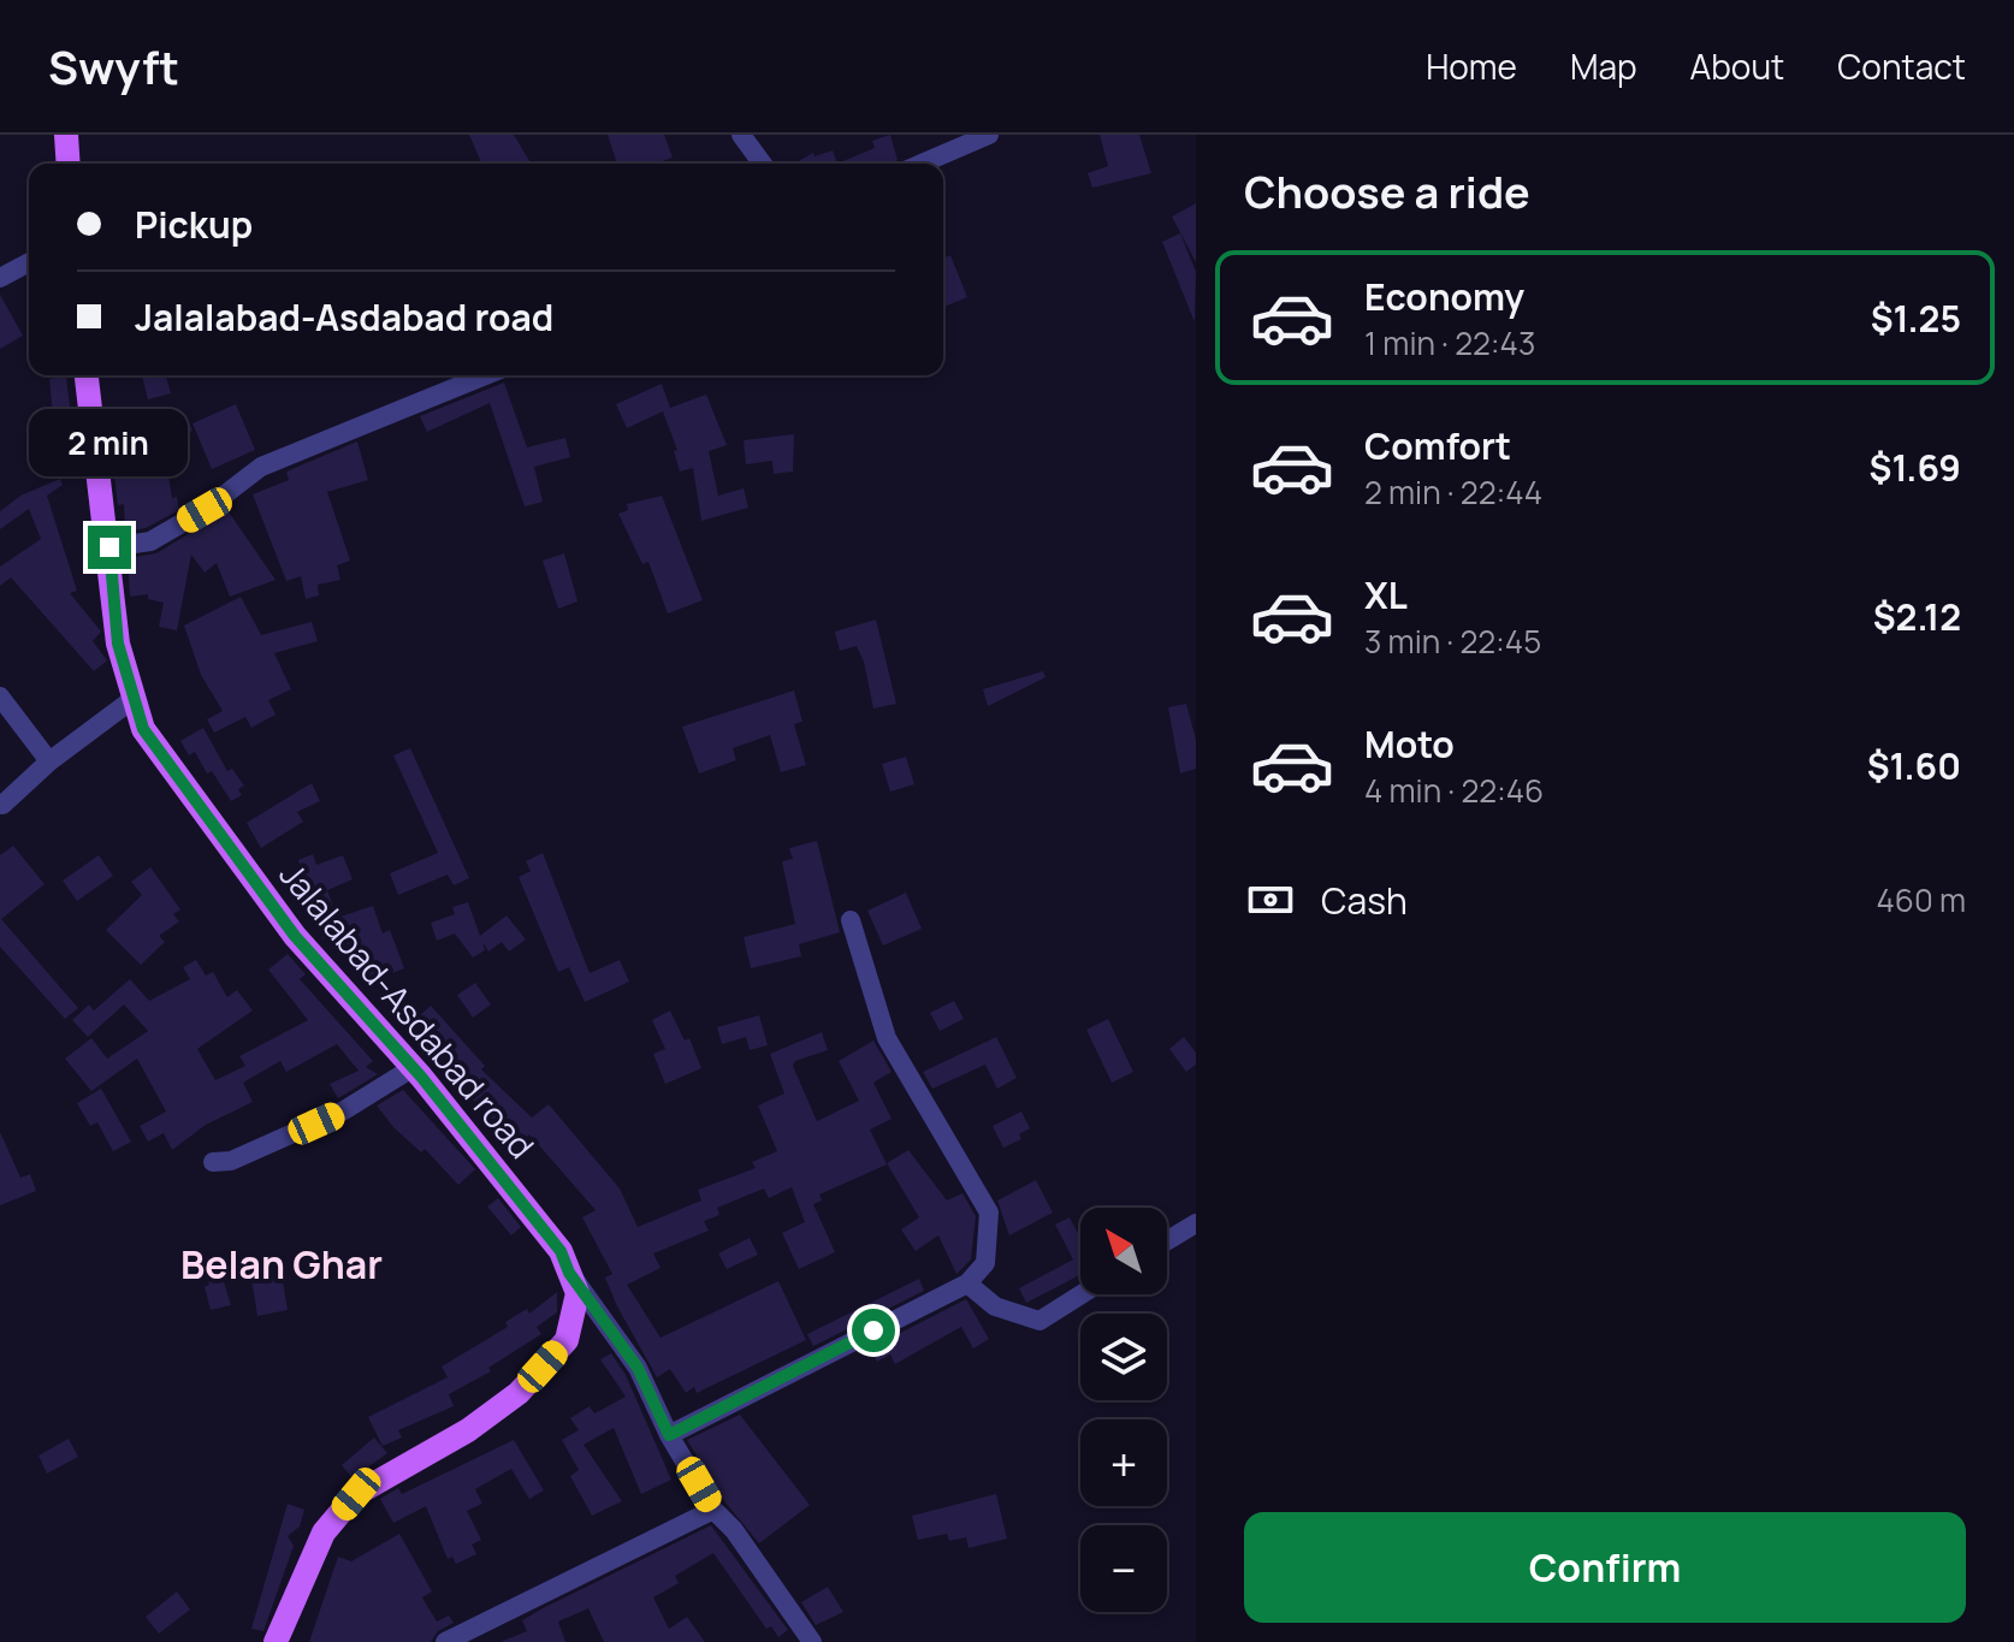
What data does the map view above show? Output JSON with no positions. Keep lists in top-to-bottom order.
{
  "streets": {
    "main road": ["Jalalabad-Asdabad road"]
  },
  "districts": ["Belan Ghar"],
  "north": "top left",
  "page": {
    "header": "Swyft",
    "nav": [
      "Home",
      "Map",
      "About",
      "Contact"
    ],
    "heading": "Choose a ride",
    "banner": ["Pickup", "Jalalabad-Asdabad road"],
    "list": [
      {
        "name": "Economy",
        "note": "1 min · 22:43",
        "value": "$1.25"
      },
      {
        "name": "Comfort",
        "note": "2 min · 22:44",
        "value": "$1.69"
      },
      {
        "name": "XL",
        "note": "3 min · 22:45",
        "value": "$2.12"
      },
      {
        "name": "Moto",
        "note": "4 min · 22:46",
        "value": "$1.60"
      }
    ],
    "bubble": "2 min",
    "pay": ["Cash", "460 m"],
    "map_buttons": ["+", "−"],
    "buttons": "Confirm"
  }
}
